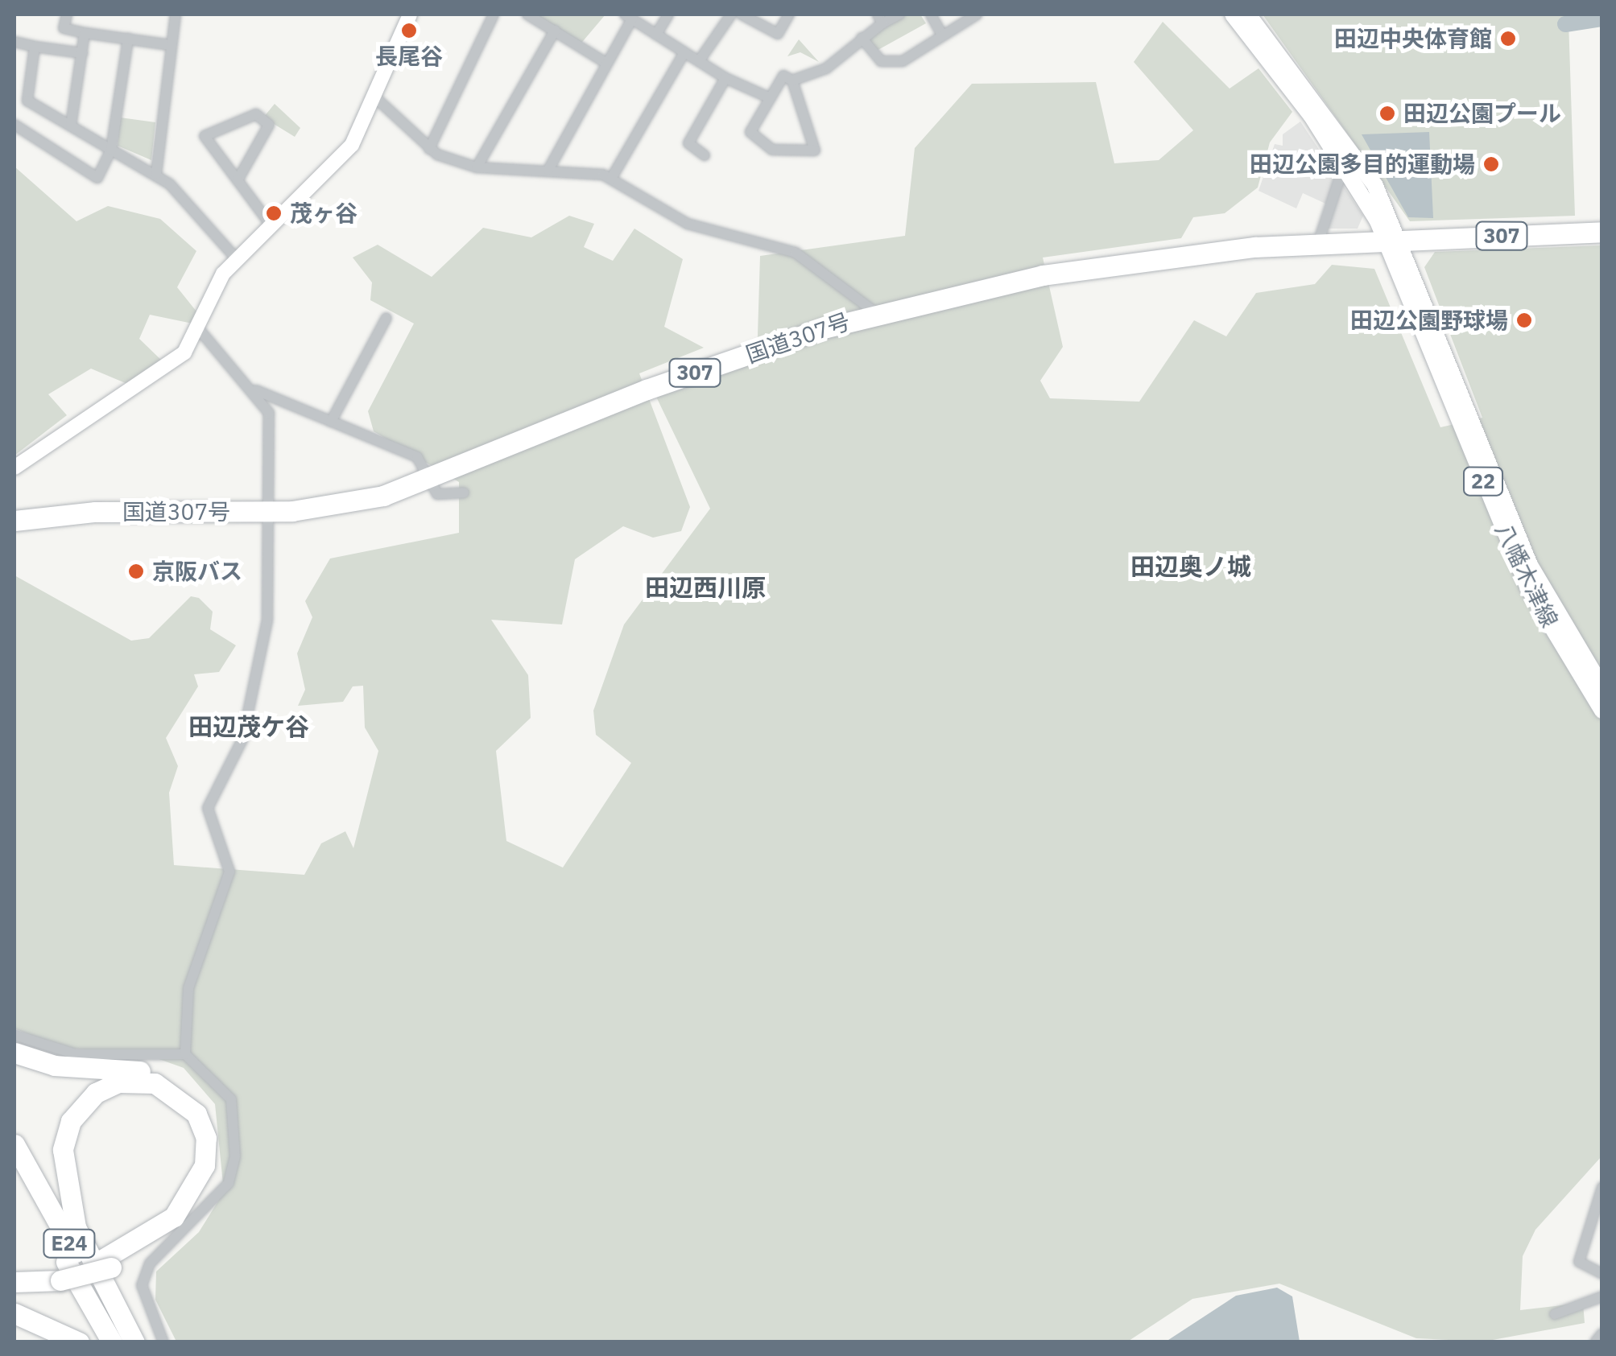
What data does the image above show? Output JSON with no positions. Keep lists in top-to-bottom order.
{
  "streets": {
    "highway": ["307", "国道307号", "E24"],
    "main road": ["22", "八幡木津線"]
  },
  "crossings": [
    ["国道307号", "八幡木津線"]
  ],
  "districts": ["田辺奥ノ城", "田辺西川原", "田辺茂ケ谷"],
  "places": [
    "長尾谷",
    "田辺中央体育館",
    "田辺公園プール",
    "田辺公園多目的運動場",
    "茂ヶ谷",
    "田辺公園野球場",
    "京阪バス"
  ]
}
